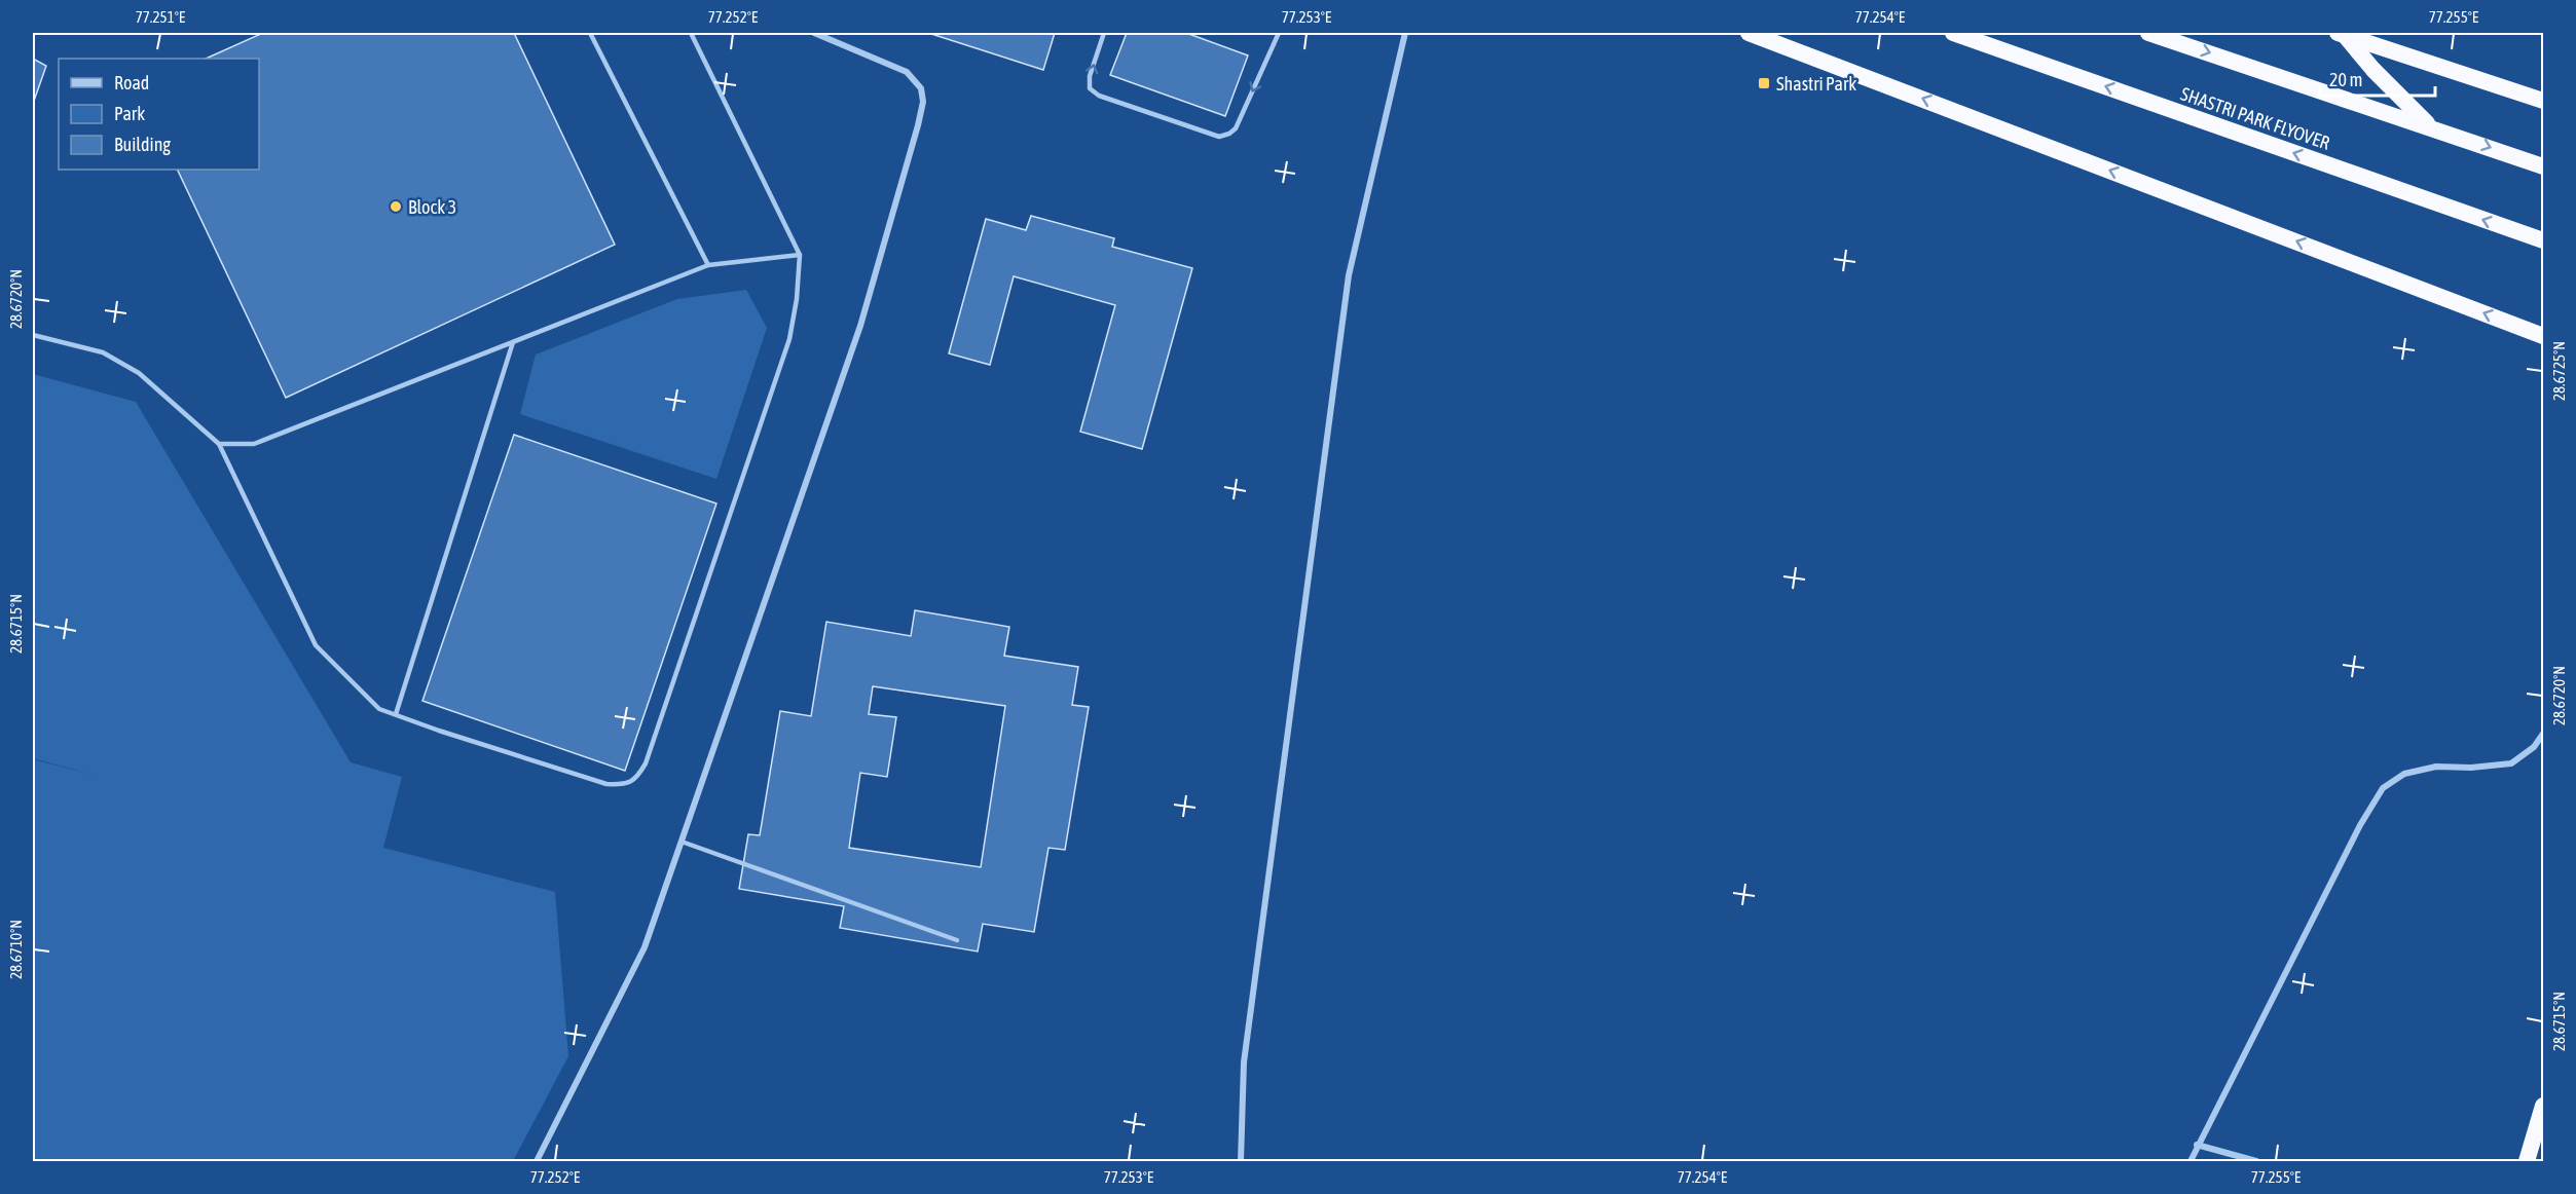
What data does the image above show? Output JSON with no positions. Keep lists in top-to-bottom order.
{
  "streets": {
    "highway": ["SHASTRI PARK FLYOVER"]
  },
  "places": {
    "transit": ["Shastri Park"],
    "other": ["Block 3"]
  },
  "legend": ["Road", "Park", "Building"],
  "scale_bar": "20 m",
  "coordinates": [
    "77.251°E",
    "77.252°E",
    "77.253°E",
    "77.254°E",
    "77.255°E",
    "28.6720°N",
    "28.6725°N",
    "28.6715°N",
    "28.6710°N"
  ]
}
